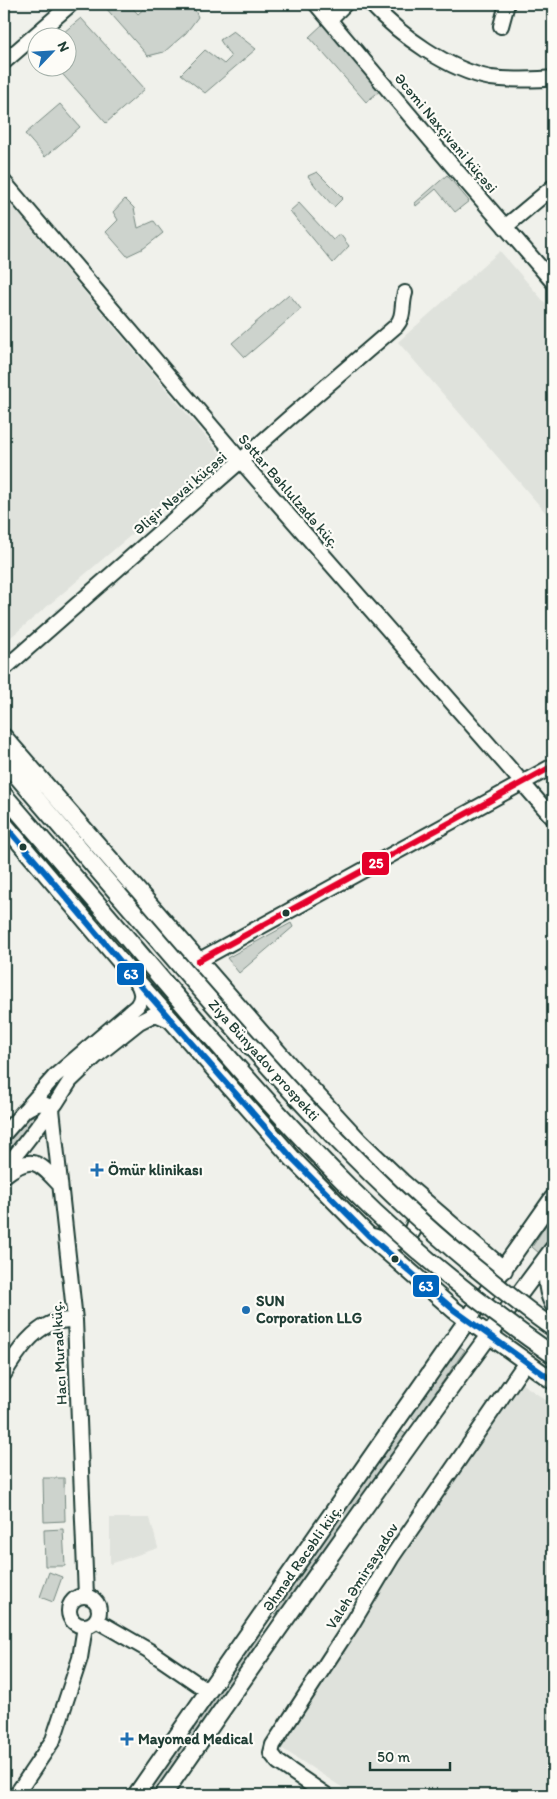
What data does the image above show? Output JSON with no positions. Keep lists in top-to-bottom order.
{
  "streets": {
    "main road": ["Ziya Bünyadov prospekti", "Əhməd Rəcəbli küç."],
    "street": [
      "Əcəmi Naxçivani küçəsi",
      "Səttar Bəhlulzadə küç.",
      "Əlişir Nəvai küçəsi",
      "Hacı Murad küç.",
      "Valeh Əmirsayadov"
    ]
  },
  "crossings": [
    ["Səttar Bəhlulzadə küç.", "Əlişir Nəvai küçəsi"],
    ["Ziya Bünyadov prospekti", "Əhməd Rəcəbli küç."]
  ],
  "places": {
    "health": ["Ömür klinikası", "Mayomed Medical"],
    "other": ["SUN Corporation LLG"]
  },
  "lines": ["transit line 25", "transit line 63"],
  "scale_bar": "50 m",
  "north": "top right"
}
